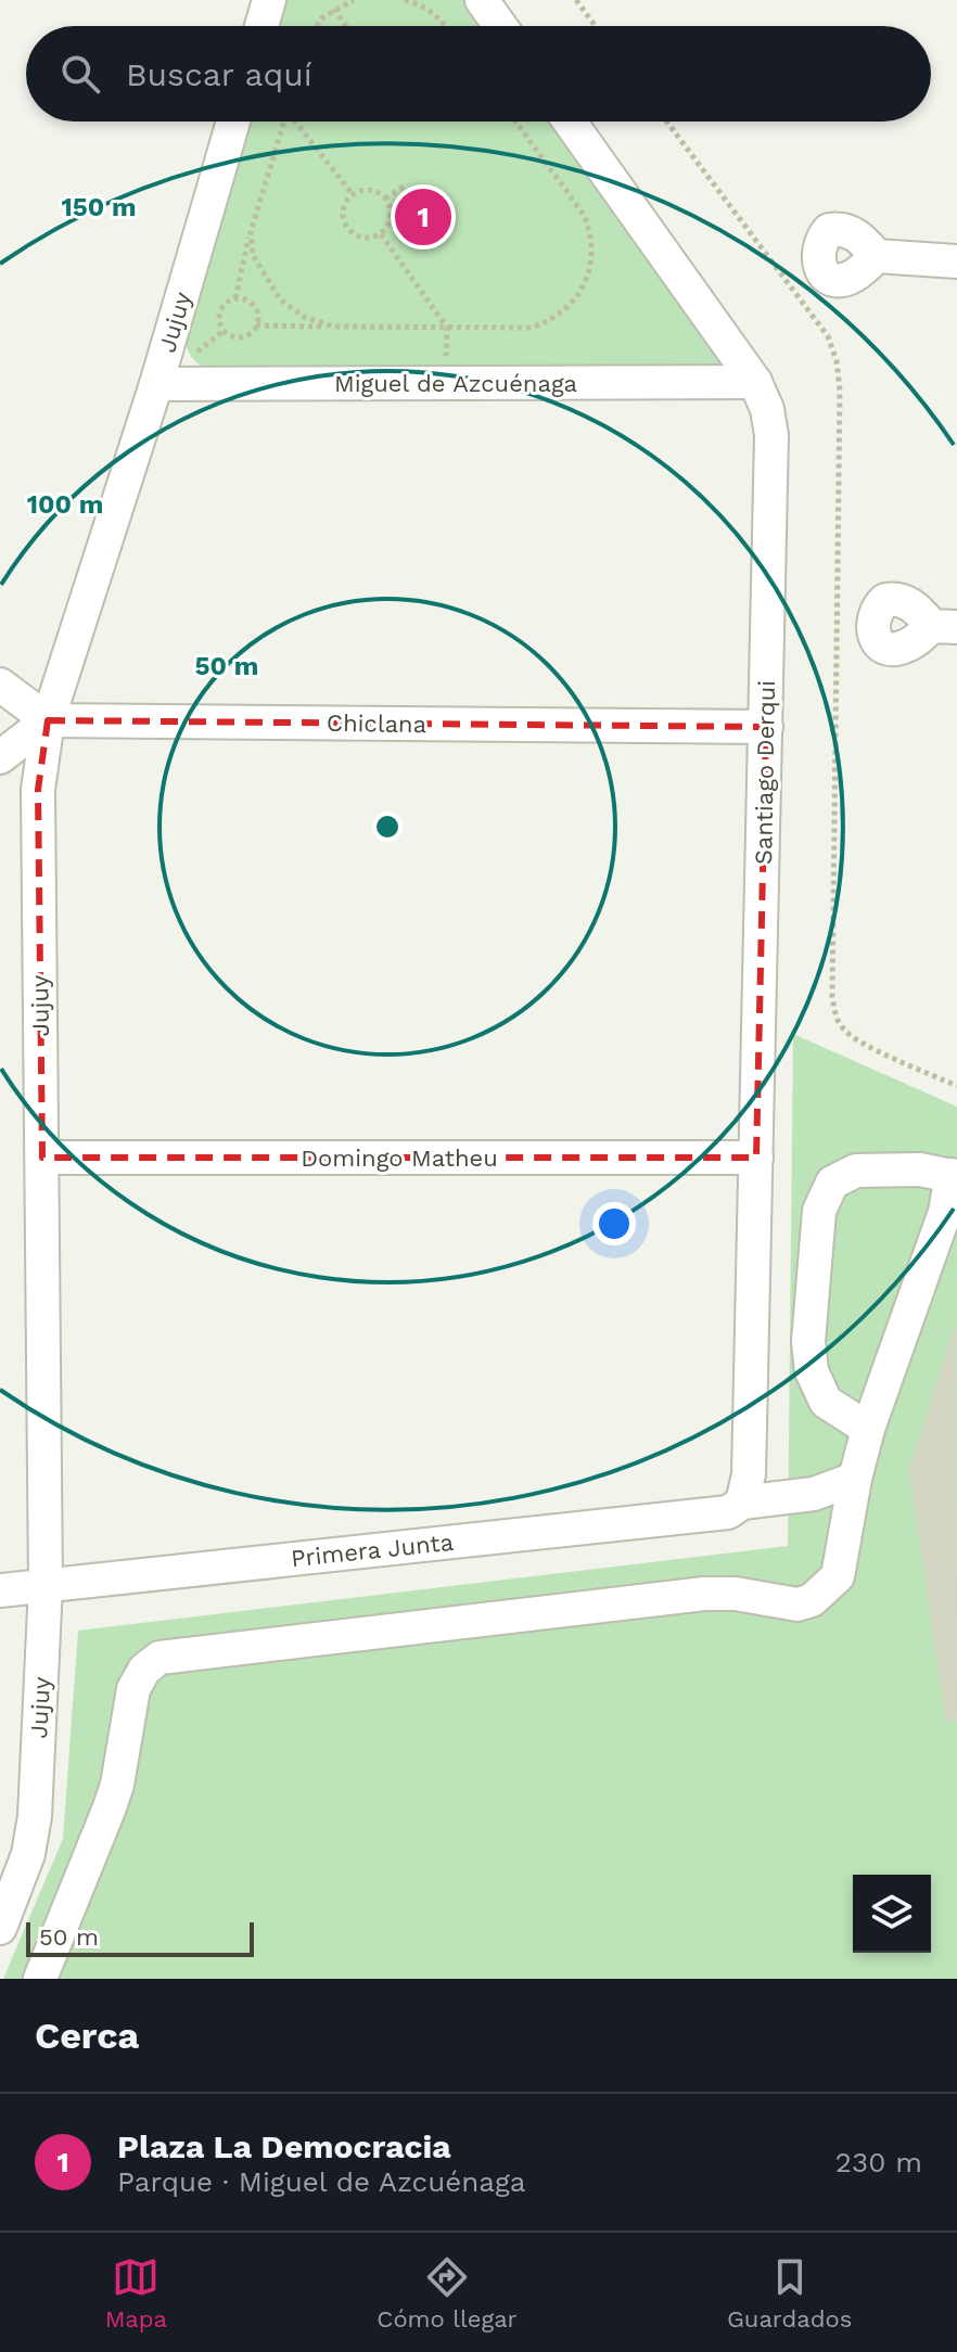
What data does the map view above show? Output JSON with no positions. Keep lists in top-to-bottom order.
{
  "streets": {
    "street": [
      "Jujuy",
      "Miguel de Azcuénaga",
      "Chiclana",
      "Santiago Derqui",
      "Domingo Matheu",
      "Primera Junta"
    ]
  },
  "crossings": [
    ["Jujuy", "Miguel de Azcuénaga"],
    ["Jujuy", "Chiclana"],
    ["Jujuy", "Domingo Matheu"],
    ["Jujuy", "Primera Junta"],
    ["Miguel de Azcuénaga", "Santiago Derqui"],
    ["Chiclana", "Santiago Derqui"],
    ["Santiago Derqui", "Domingo Matheu"],
    ["Santiago Derqui", "Primera Junta"]
  ],
  "scale_bar": "50 m",
  "page": {
    "search": "Buscar aquí",
    "pins": "1",
    "scale": "50 m",
    "heading": "Cerca",
    "list": [
      {
        "mark": "1",
        "name": "Plaza La Democracia",
        "note": "Parque · Miguel de Azcuénaga",
        "value": "230 m"
      }
    ],
    "nav": ["Mapa", "Cómo llegar", "Guardados"]
  },
  "rings": ["150 m", "100 m", "50 m"]
}
